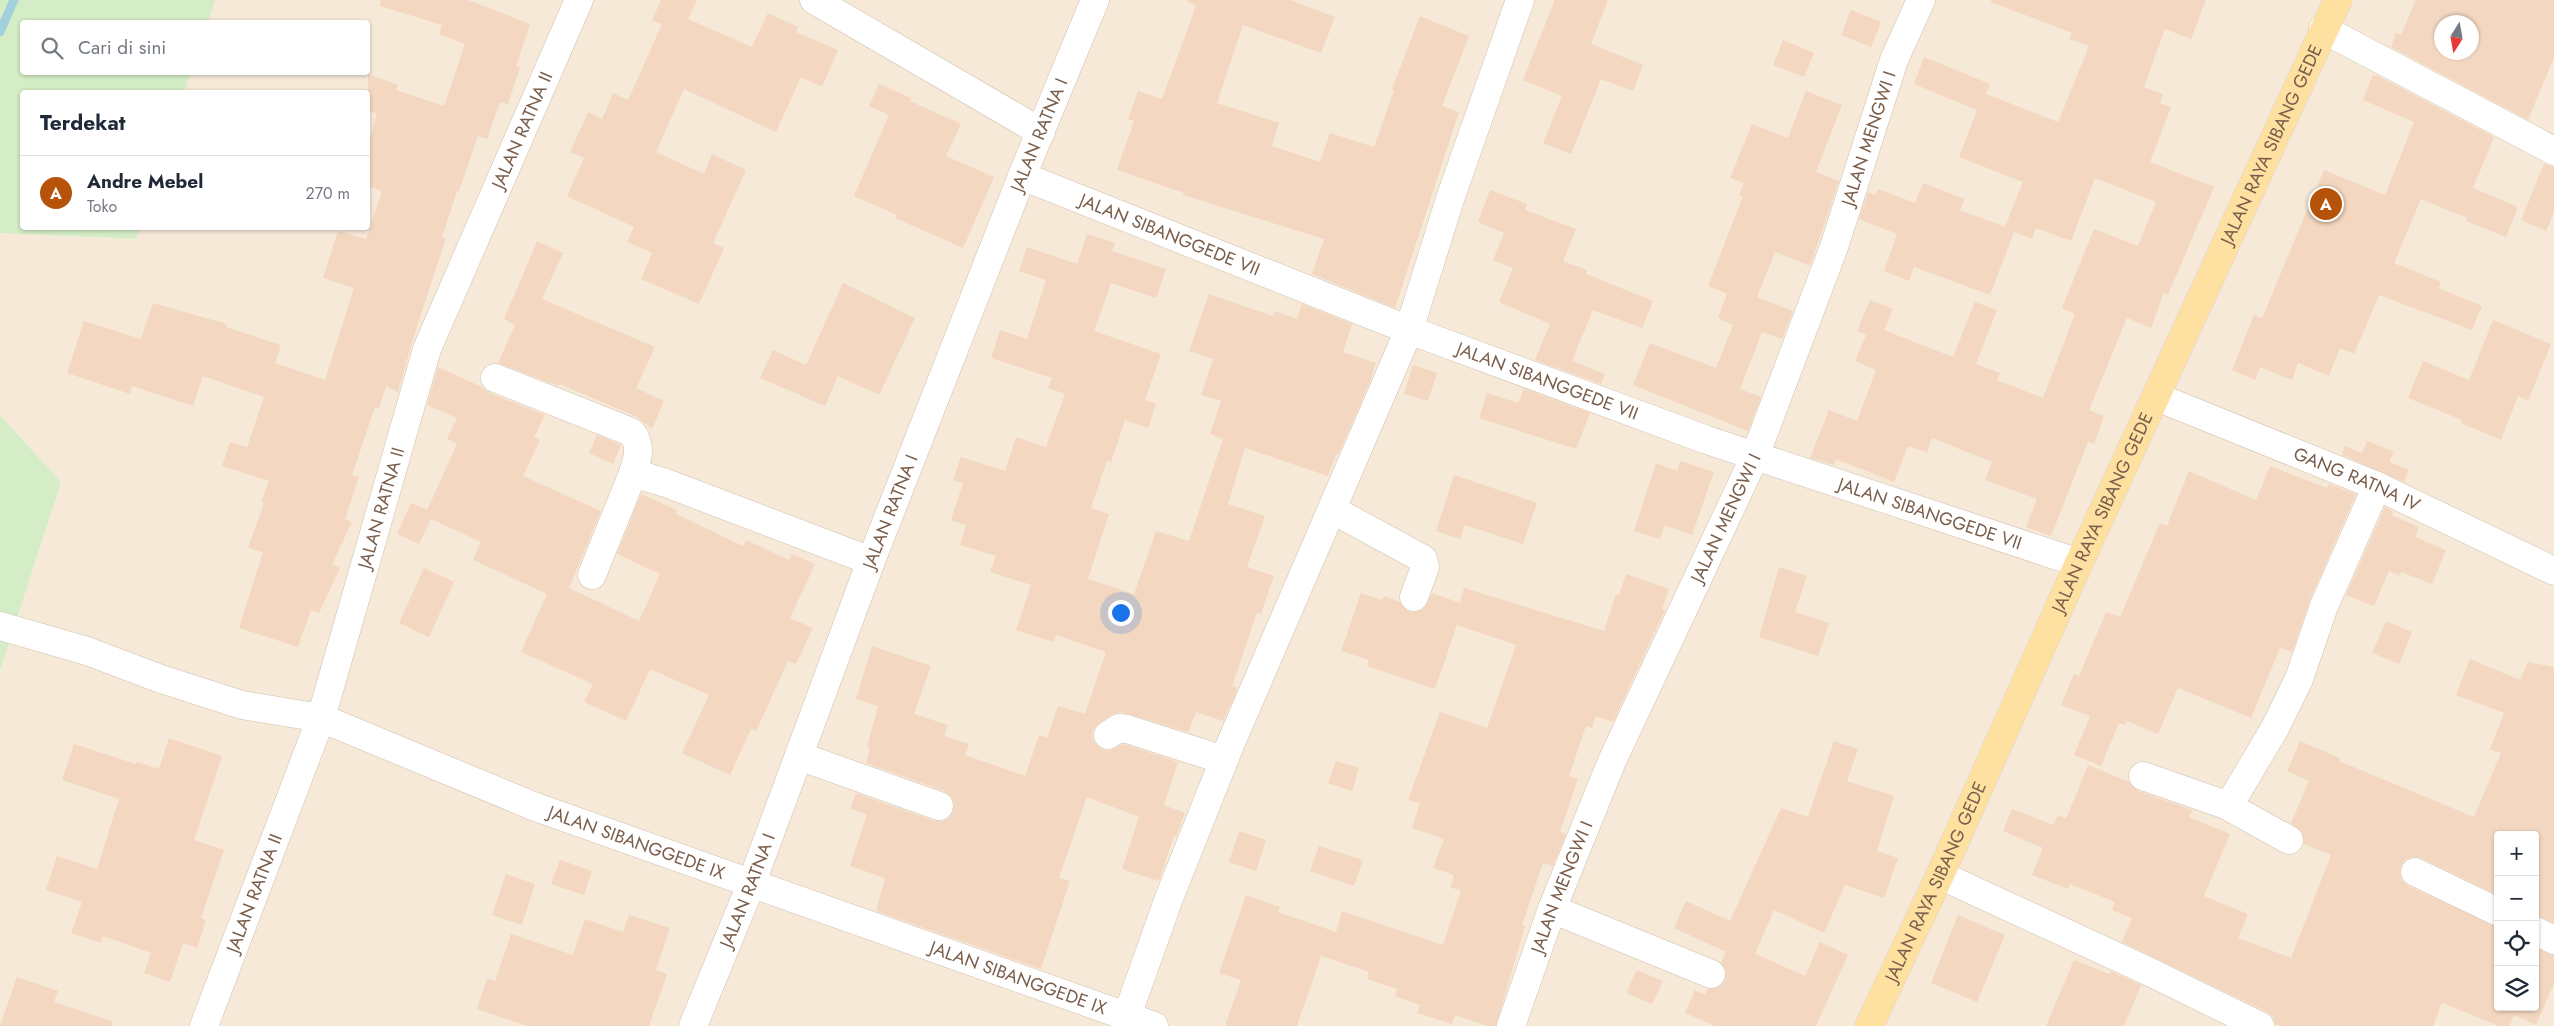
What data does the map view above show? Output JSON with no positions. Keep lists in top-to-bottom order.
{
  "streets": {
    "main road": ["JALAN RAYA SIBANG GEDE"],
    "street": [
      "JALAN RATNA II",
      "JALAN RATNA I",
      "JALAN MENGWI I",
      "JALAN SIBANGGEDE VII",
      "GANG RATNA IV",
      "JALAN SIBANGGEDE IX"
    ]
  },
  "crossings": [
    ["JALAN RATNA II", "JALAN SIBANGGEDE IX"],
    ["JALAN RATNA I", "JALAN SIBANGGEDE VII"],
    ["JALAN RATNA I", "JALAN SIBANGGEDE IX"],
    ["JALAN MENGWI I", "JALAN SIBANGGEDE VII"],
    ["JALAN RAYA SIBANG GEDE", "JALAN SIBANGGEDE VII"],
    ["JALAN RAYA SIBANG GEDE", "GANG RATNA IV"]
  ],
  "north": "bottom",
  "page": {
    "search": "Cari di sini",
    "heading": "Terdekat",
    "list": [
      {
        "mark": "A",
        "name": "Andre Mebel",
        "note": "Toko",
        "value": "270 m"
      }
    ],
    "pins": "A",
    "map_buttons": ["+", "−"]
  }
}
